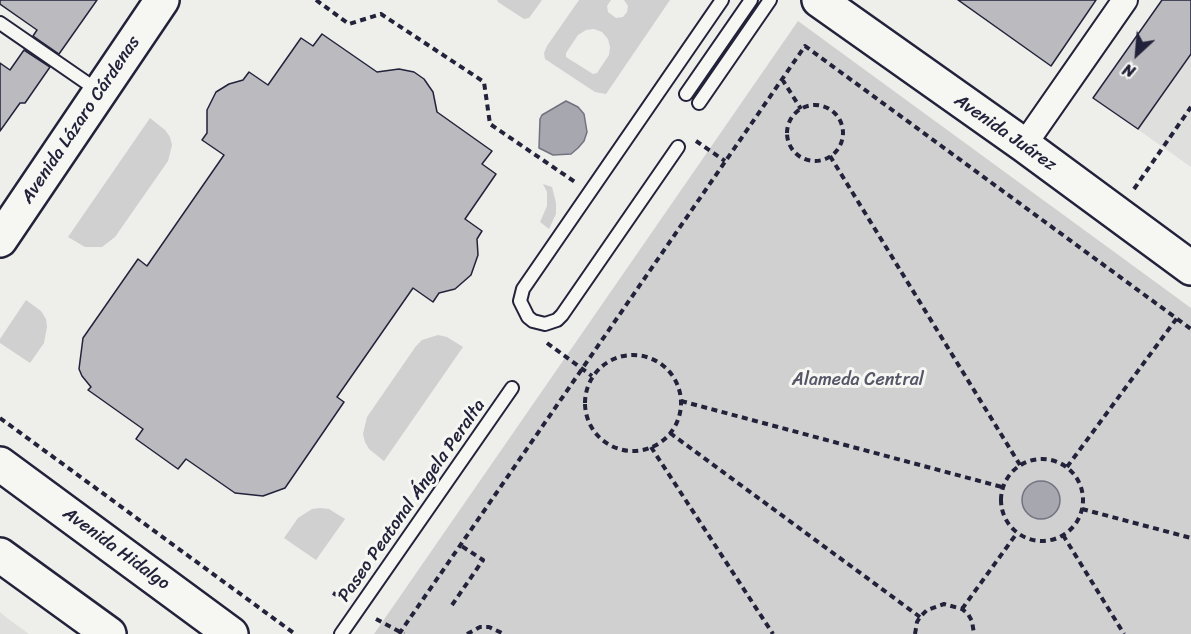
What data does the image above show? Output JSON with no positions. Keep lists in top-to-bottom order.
{
  "streets": {
    "main road": ["Avenida Lázaro Cárdenas", "Avenida Juárez", "Avenida Hidalgo"],
    "lane": ["Paseo Peatonal Ángela Peralta"]
  },
  "parks": ["Alameda Central"],
  "north": "bottom left"
}
